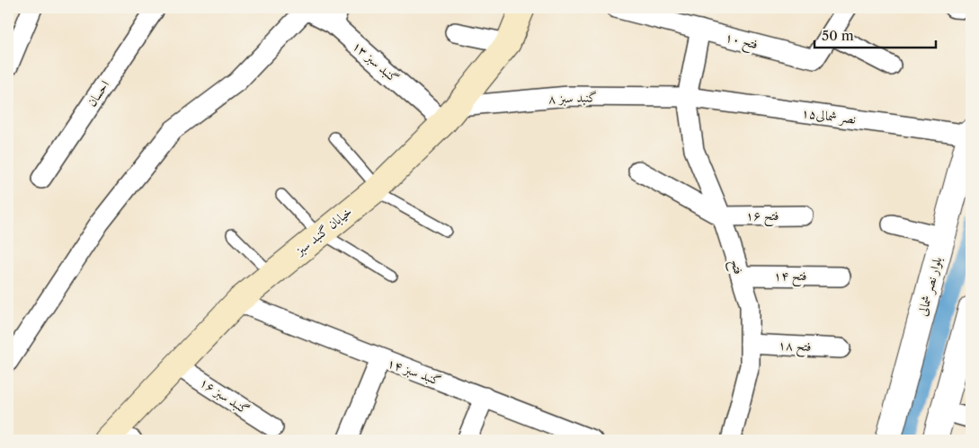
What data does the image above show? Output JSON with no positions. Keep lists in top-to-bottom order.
{
  "streets": {
    "main road": ["خیابان گنبد سبز"],
    "street": [
      "فتح ۱۰",
      "گنبد سبز ۱۳",
      "احسان",
      "گنبد سبز ۸",
      "نصر شمالی۱۵",
      "فتح ۱۶",
      "فتح",
      "فتح ۱۴",
      "بلوار نصر شمالی",
      "فتح ۱۸",
      "گنبد سبز ۱۴",
      "گنبد سبز ۱۶"
    ]
  },
  "crossings": [
    ["فتح ۱۰", "فتح"],
    ["گنبد سبز ۱۳", "گنبد سبز ۸"],
    ["گنبد سبز ۱۳", "خیابان گنبد سبز"],
    ["گنبد سبز ۸", "نصر شمالی۱۵"],
    ["گنبد سبز ۸", "خیابان گنبد سبز"],
    ["گنبد سبز ۸", "فتح"],
    ["نصر شمالی۱۵", "فتح"],
    ["نصر شمالی۱۵", "بلوار نصر شمالی"],
    ["فتح ۱۶", "فتح"],
    ["خیابان گنبد سبز", "گنبد سبز ۱۴"],
    ["خیابان گنبد سبز", "گنبد سبز ۱۶"],
    ["فتح", "فتح ۱۴"],
    ["فتح", "فتح ۱۸"]
  ],
  "scale_bar": "50 m"
}
